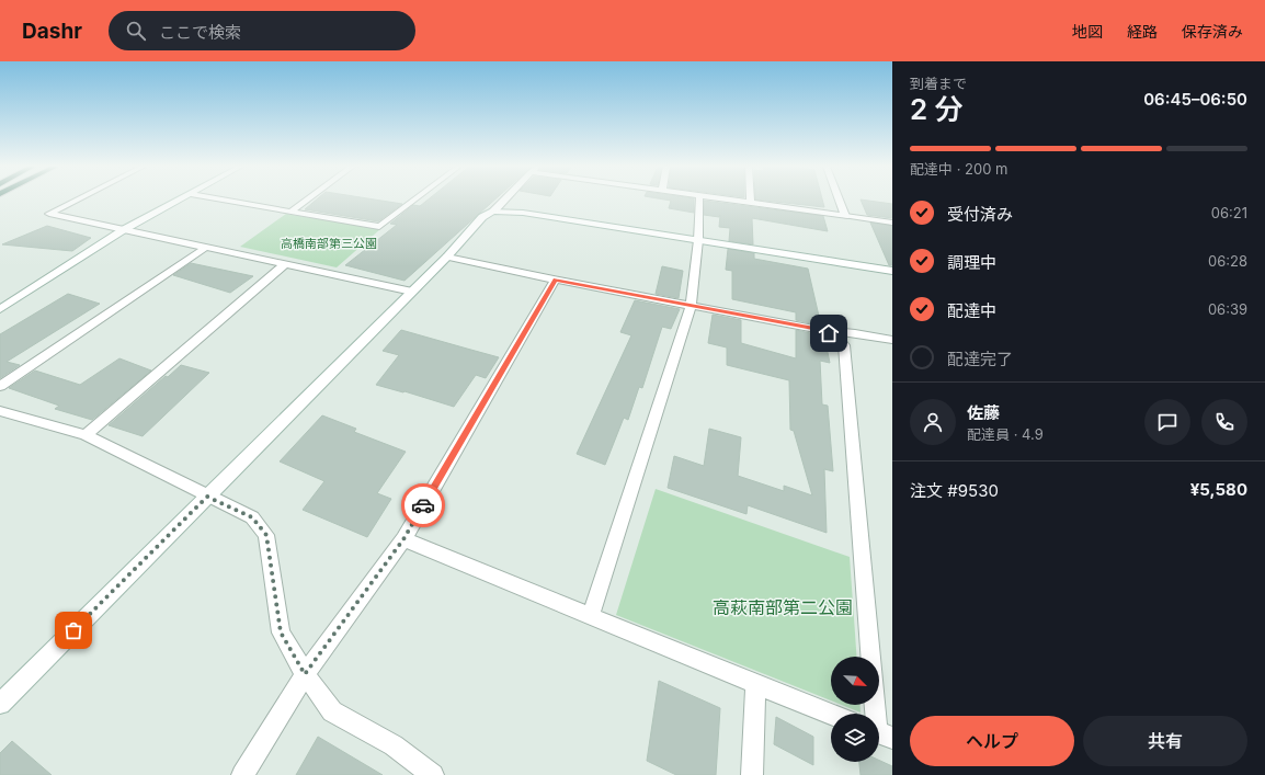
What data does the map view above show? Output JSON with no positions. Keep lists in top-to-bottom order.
{
  "parks": ["高橋南部第三公園", "高萩南部第二公園"],
  "north": "bottom right",
  "page": {
    "header": "Dashr",
    "search": "ここで検索",
    "nav": ["地図", "経路", "保存済み"],
    "heading": ["2 分", "到着まで", "06:45–06:50"],
    "panel": [
      "佐藤",
      "配達員 · 4.9",
      "注文 #9530",
      "¥5,580"
    ],
    "bar": "配達中 · 200 m",
    "list": [
      ["受付済み", "06:21"],
      ["調理中", "06:28"],
      ["配達中", "06:39"],
      "配達完了"
    ],
    "buttons": ["ヘルプ", "共有"]
  }
}
